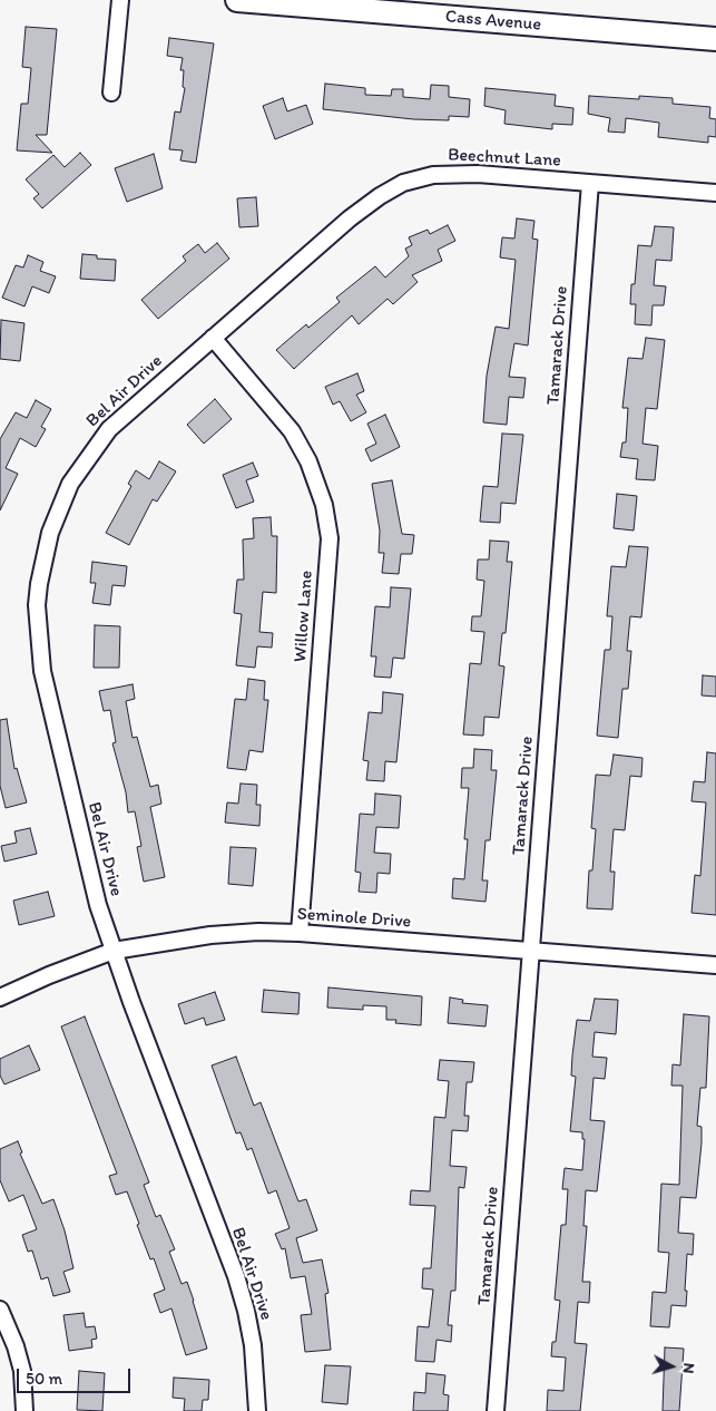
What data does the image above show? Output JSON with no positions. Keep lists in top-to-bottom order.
{
  "streets": {
    "main road": ["Cass Avenue"],
    "street": [
      "Beechnut Lane",
      "Tamarack Drive",
      "Bel Air Drive",
      "Willow Lane",
      "Seminole Drive"
    ]
  },
  "crossings": [
    ["Beechnut Lane", "Tamarack Drive"],
    ["Beechnut Lane", "Bel Air Drive"],
    ["Beechnut Lane", "Willow Lane"],
    ["Tamarack Drive", "Seminole Drive"],
    ["Bel Air Drive", "Willow Lane"],
    ["Bel Air Drive", "Seminole Drive"],
    ["Willow Lane", "Seminole Drive"]
  ],
  "scale_bar": "50 m",
  "north": "right"
}
